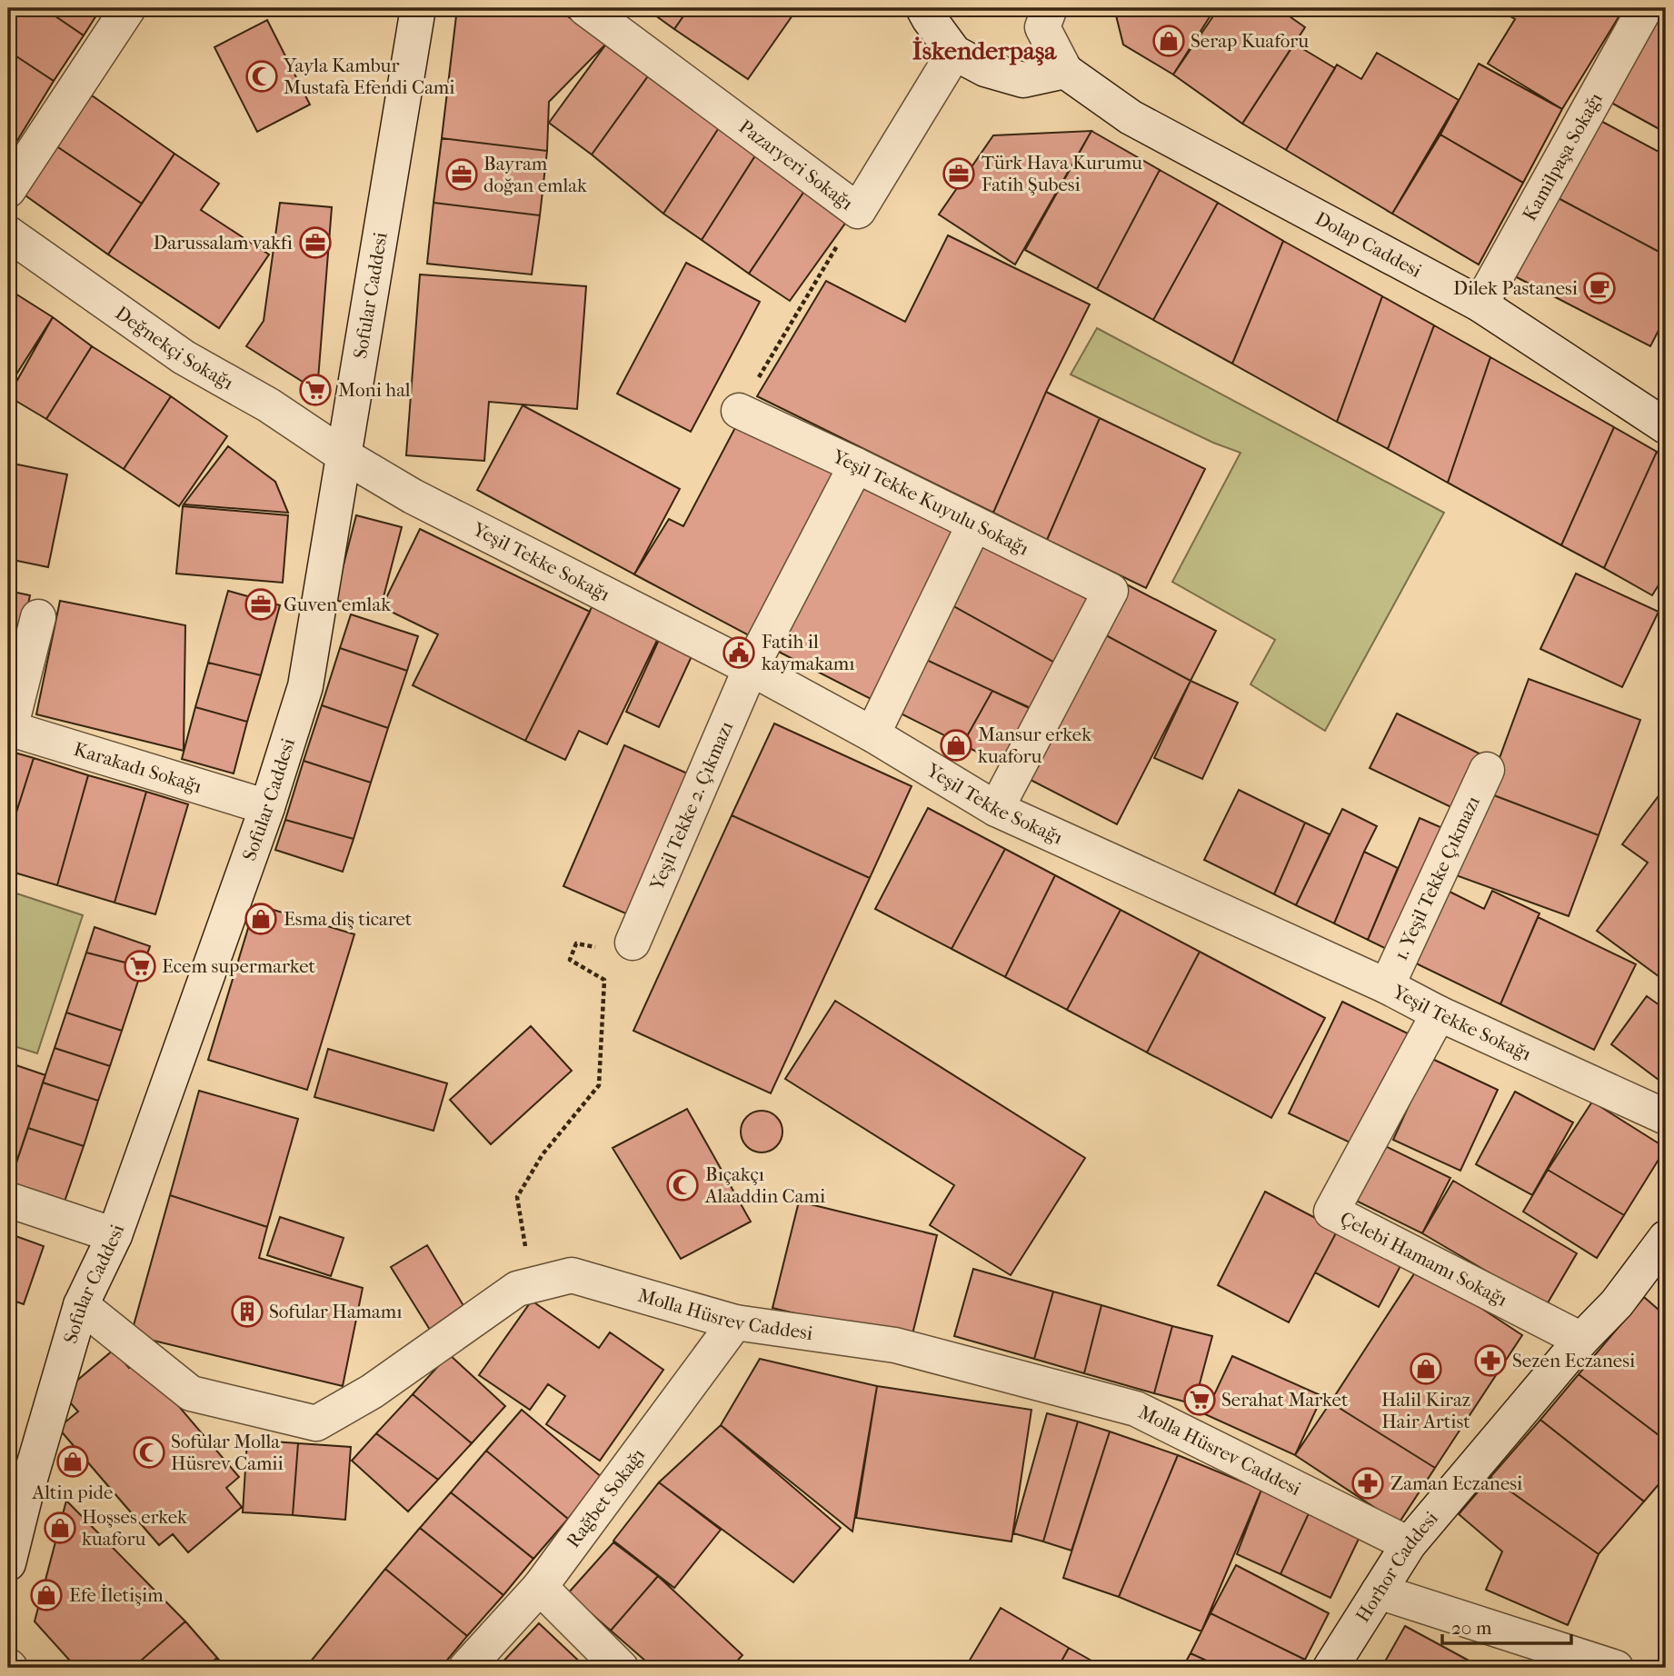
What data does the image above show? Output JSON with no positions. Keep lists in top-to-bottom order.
{
  "streets": {
    "street": [
      "Kamilpaşa Sokağı",
      "Pazaryeri Sokağı",
      "Dolap Caddesi",
      "Sofular Caddesi",
      "Değnekçi Sokağı",
      "Yeşil Tekke Kuyulu Sokağı",
      "Yeşil Tekke Sokağı",
      "Karakadı Sokağı",
      "Yeşil Tekke 2. Çıkmazı",
      "1. Yeşil Tekke Çıkmazı",
      "Çelebi Hamamı Sokağı",
      "Molla Hüsrev Caddesi",
      "Rağbet Sokağı",
      "Horhor Caddesi"
    ]
  },
  "crossings": [
    ["Kamilpaşa Sokağı", "Dolap Caddesi"],
    ["Sofular Caddesi", "Değnekçi Sokağı"],
    ["Sofular Caddesi", "Yeşil Tekke Sokağı"],
    ["Sofular Caddesi", "Karakadı Sokağı"],
    ["Sofular Caddesi", "Molla Hüsrev Caddesi"],
    ["Değnekçi Sokağı", "Yeşil Tekke Sokağı"],
    ["Yeşil Tekke Kuyulu Sokağı", "Yeşil Tekke Sokağı"],
    ["Yeşil Tekke Kuyulu Sokağı", "Yeşil Tekke 2. Çıkmazı"],
    ["Yeşil Tekke Sokağı", "Yeşil Tekke 2. Çıkmazı"],
    ["Yeşil Tekke Sokağı", "1. Yeşil Tekke Çıkmazı"],
    ["Yeşil Tekke Sokağı", "Çelebi Hamamı Sokağı"],
    ["Çelebi Hamamı Sokağı", "Horhor Caddesi"],
    ["Molla Hüsrev Caddesi", "Rağbet Sokağı"],
    ["Molla Hüsrev Caddesi", "Horhor Caddesi"]
  ],
  "districts": ["İskenderpaşa"],
  "places": {
    "shop": [
      "Serap Kuaforu",
      "Mansur erkek kuaforu",
      "Esma diş ticaret",
      "Halil Kiraz Hair Artist",
      "Altin pide",
      "Hoşses erkek kuaforu",
      "Efe İletişim"
    ],
    "mosque": ["Yayla Kambur Mustafa Efendi Cami", "Bıçakçı Alaaddin Cami", "Sofular Molla Hüsrev Camii"],
    "office": [
      "Türk Hava Kurumu Fatih Şubesi",
      "Bayram doğan emlak",
      "Darussalam vakfı",
      "Guven emlak"
    ],
    "cafe": ["Dilek Pastanesi"],
    "supermarket": ["Moni hal", "Ecem supermarket", "Serahat Market"],
    "public building": ["Fatih il kaymakamı"],
    "building": ["Sofular Hamamı"],
    "pharmacy": ["Sezen Eczanesi", "Zaman Eczanesi"]
  },
  "scale_bar": "20 m"
}
